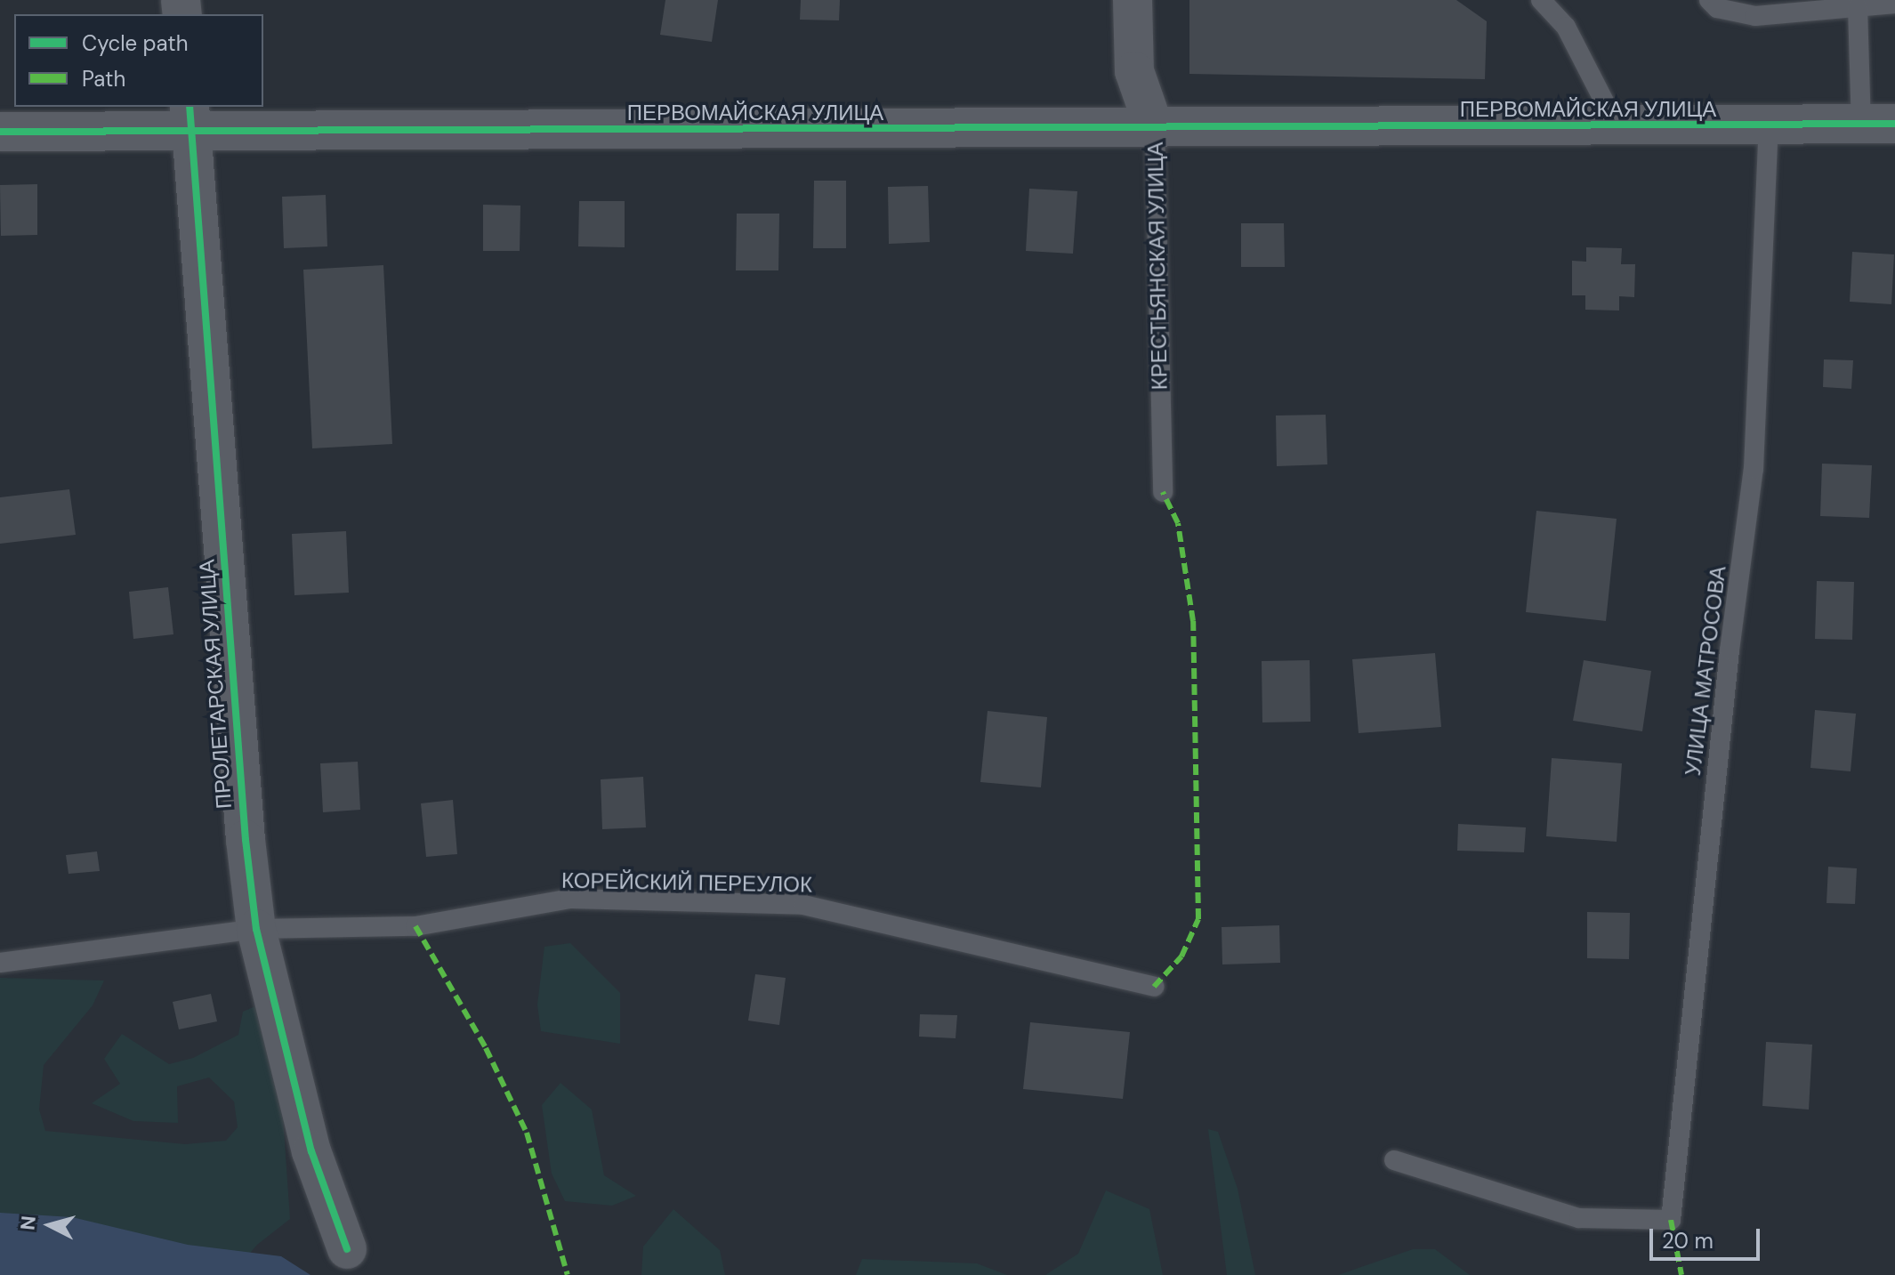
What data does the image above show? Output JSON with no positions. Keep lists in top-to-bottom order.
{
  "streets": {
    "street": ["ПЕРВОМАЙСКАЯ УЛИЦА", "КРЕСТЬЯНСКАЯ УЛИЦА", "ПРОЛЕТАРСКАЯ УЛИЦА"],
    "lane": ["УЛИЦА МАТРОСОВА", "КОРЕЙСКИЙ ПЕРЕУЛОК"]
  },
  "crossings": [
    ["ПЕРВОМАЙСКАЯ УЛИЦА", "КРЕСТЬЯНСКАЯ УЛИЦА"],
    ["ПЕРВОМАЙСКАЯ УЛИЦА", "УЛИЦА МАТРОСОВА"],
    ["ПЕРВОМАЙСКАЯ УЛИЦА", "ПРОЛЕТАРСКАЯ УЛИЦА"],
    ["ПРОЛЕТАРСКАЯ УЛИЦА", "КОРЕЙСКИЙ ПЕРЕУЛОК"]
  ],
  "legend": ["Cycle path", "Path"],
  "scale_bar": "20 m",
  "north": "left"
}
